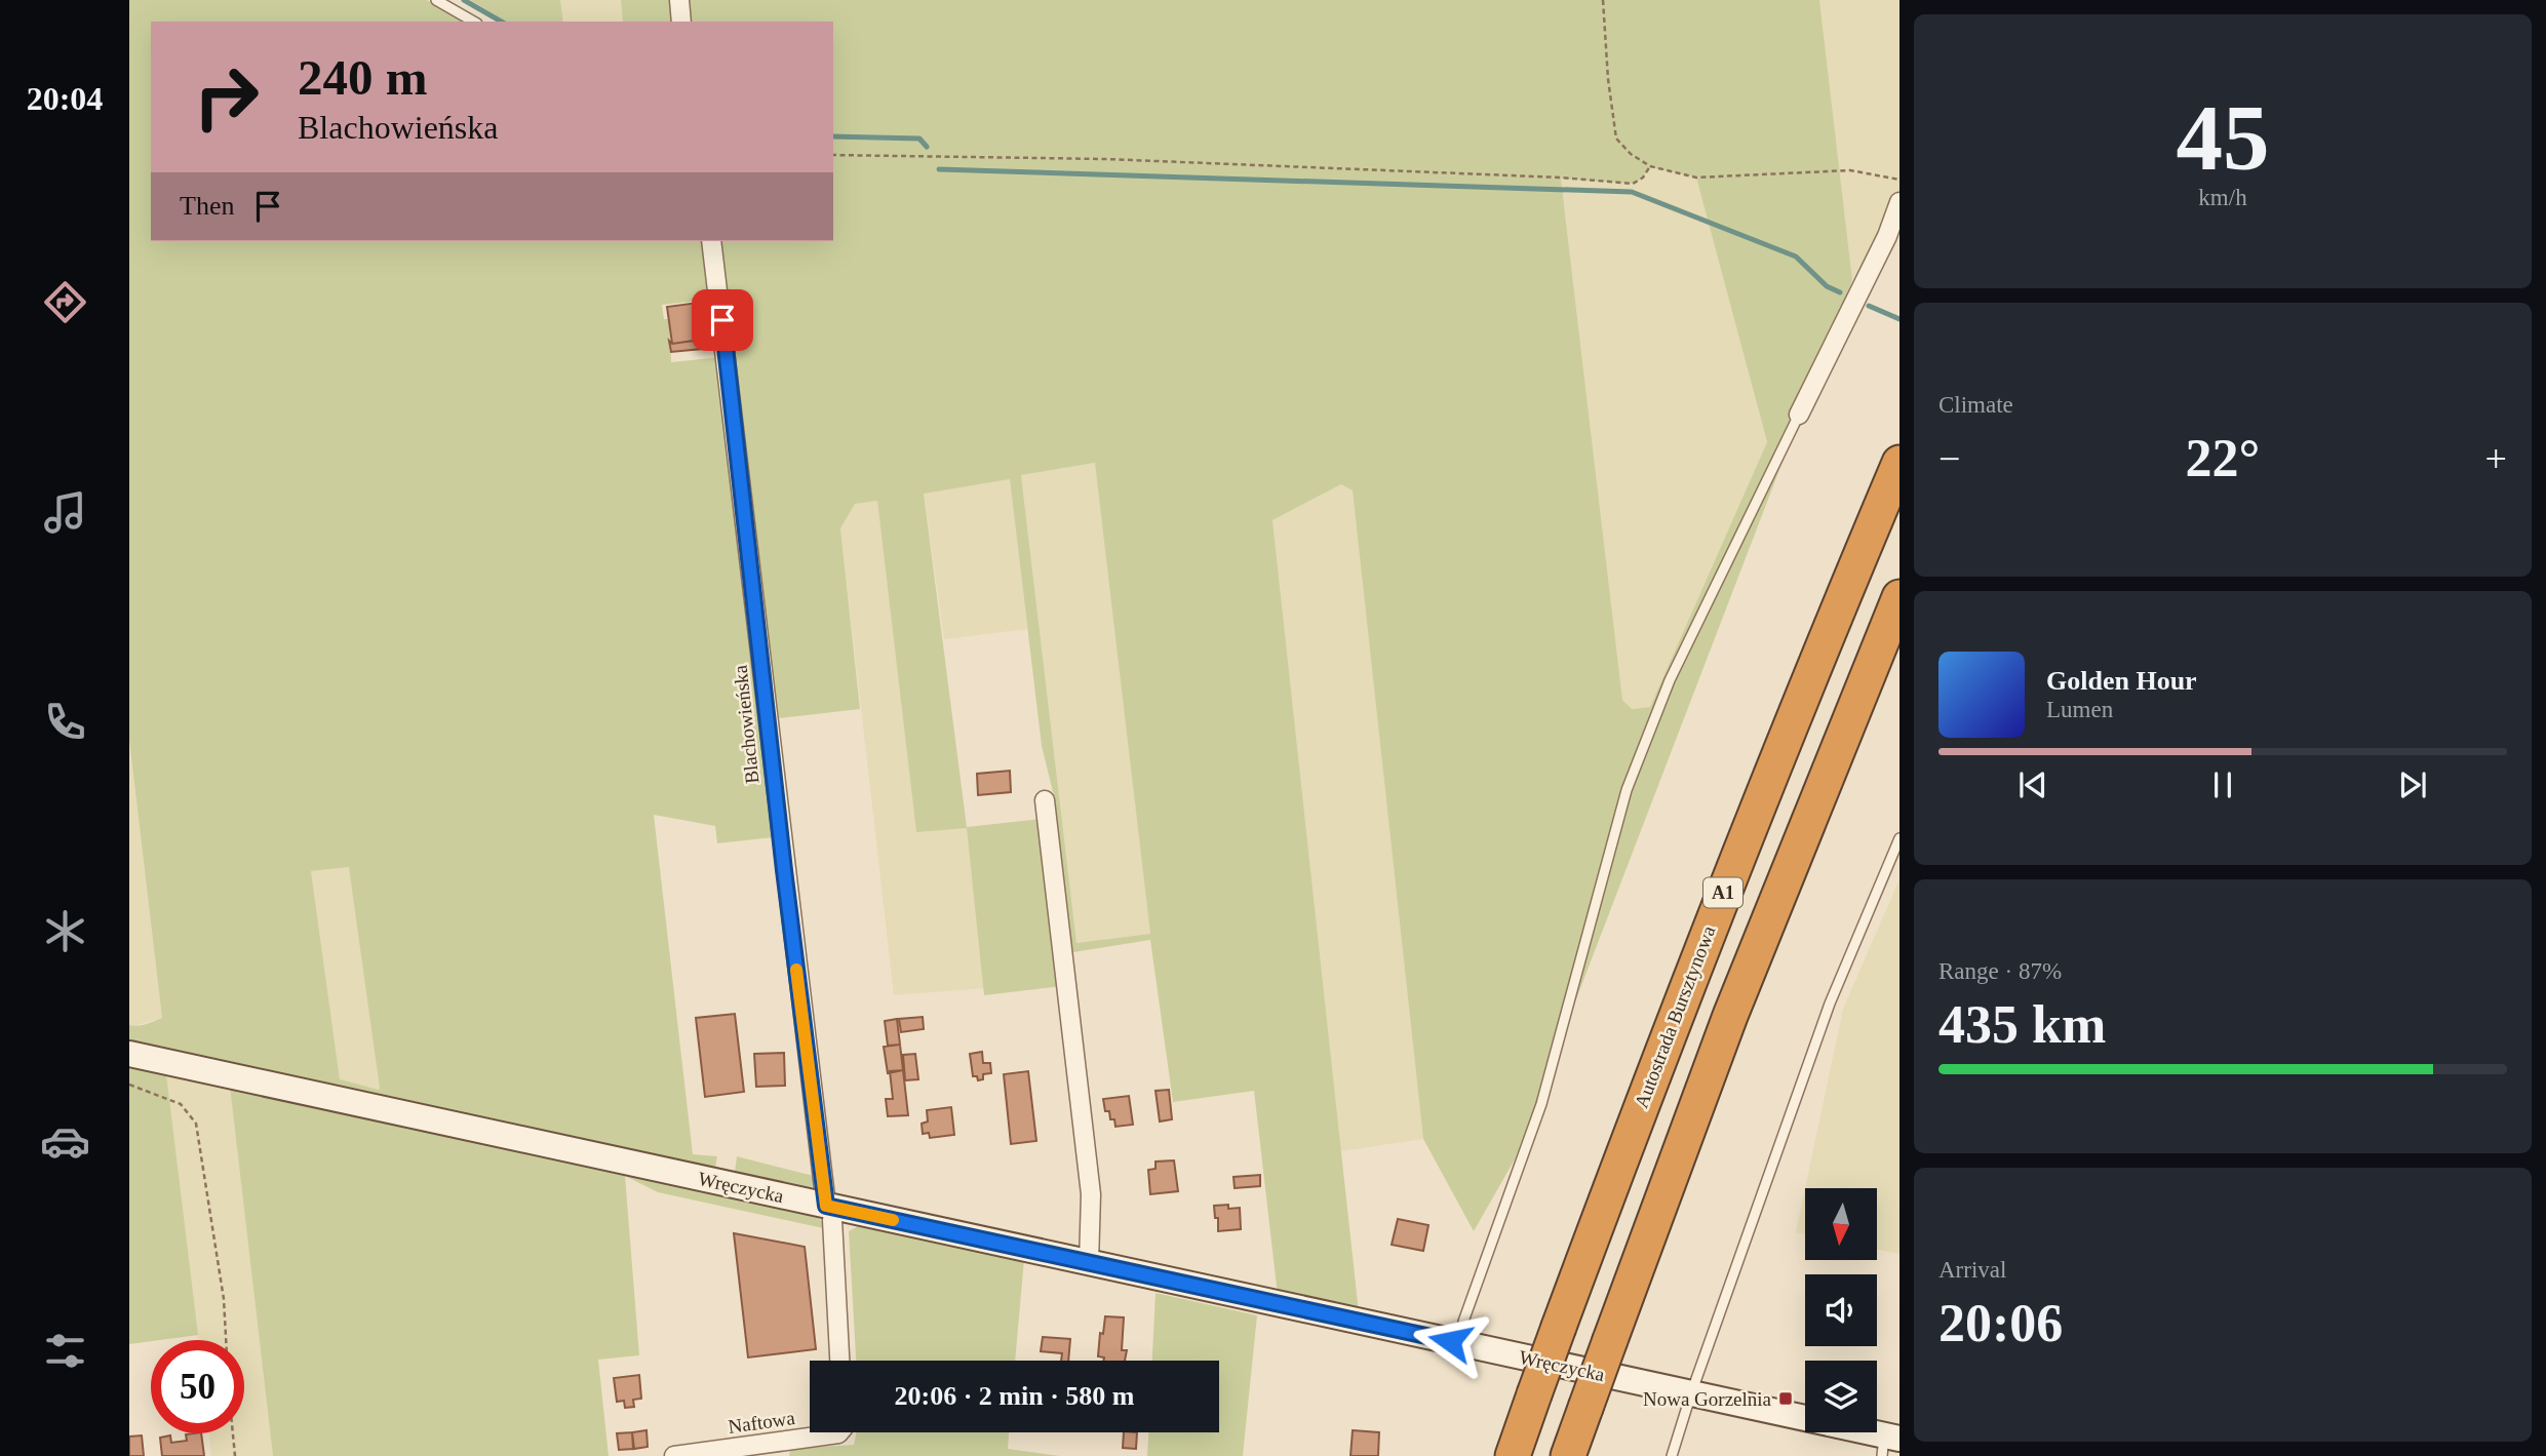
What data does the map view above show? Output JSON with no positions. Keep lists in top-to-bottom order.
{
  "streets": {
    "highway": ["A1", "Autostrada Bursztynowa"],
    "main road": ["Wręczycka"],
    "street": ["Blachowieńska", "Naftowa"]
  },
  "crossings": [
    ["Blachowieńska", "Wręczycka"]
  ],
  "places": {
    "transit": ["Nowa Gorzelnia"]
  },
  "north": "bottom",
  "page": {
    "tabs": "20:04",
    "tile": [
      ["45", "km/h"],
      "Climate",
      ["Range · 87%", "435 km"],
      ["Arrival", "20:06"]
    ],
    "turn": ["240 m", "Blachowieńska"],
    "then": "Then",
    "heat": ["−", "22°", "+"],
    "song": ["Golden Hour", "Lumen"],
    "limit": "50",
    "trip": "20:06 · 2 min · 580 m"
  }
}
